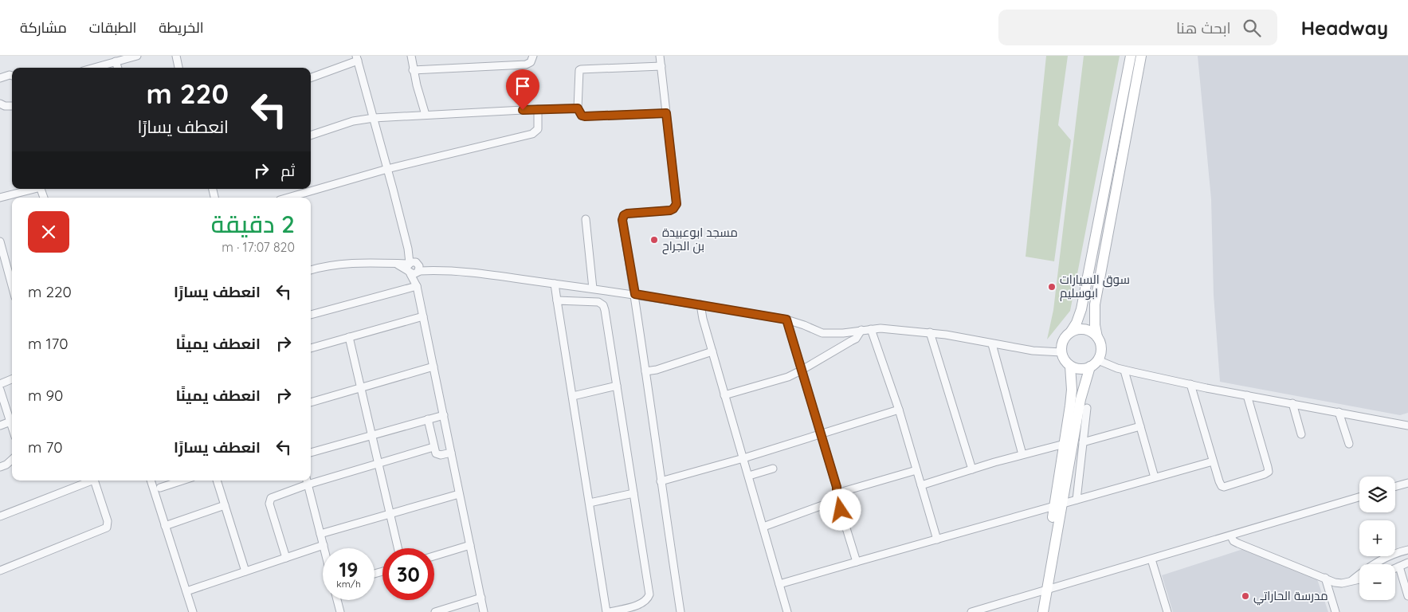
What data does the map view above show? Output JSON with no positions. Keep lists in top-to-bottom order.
{
  "places": ["مسجد ابوعبيدة بن الجراح", "سوق السيارات ابوسليم", "مدرسة الحاراتي"],
  "page": {
    "header": "Headway",
    "search": "ابحث هنا",
    "nav": ["الخريطة", "الطبقات", "مشاركة"],
    "turn": ["220 m", "انعطف يسارًا"],
    "then": "ثم",
    "heading": ["2 دقيقة", "820 m · 17:07"],
    "list": [
      {
        "name": "انعطف يسارًا",
        "value": "220 m"
      },
      {
        "name": "انعطف يمينًا",
        "value": "170 m"
      },
      {
        "name": "انعطف يمينًا",
        "value": "90 m"
      },
      {
        "name": "انعطف يسارًا",
        "value": "70 m"
      }
    ],
    "map_buttons": ["+", "−"],
    "speed": "19 km/h",
    "limit": "30"
  }
}
